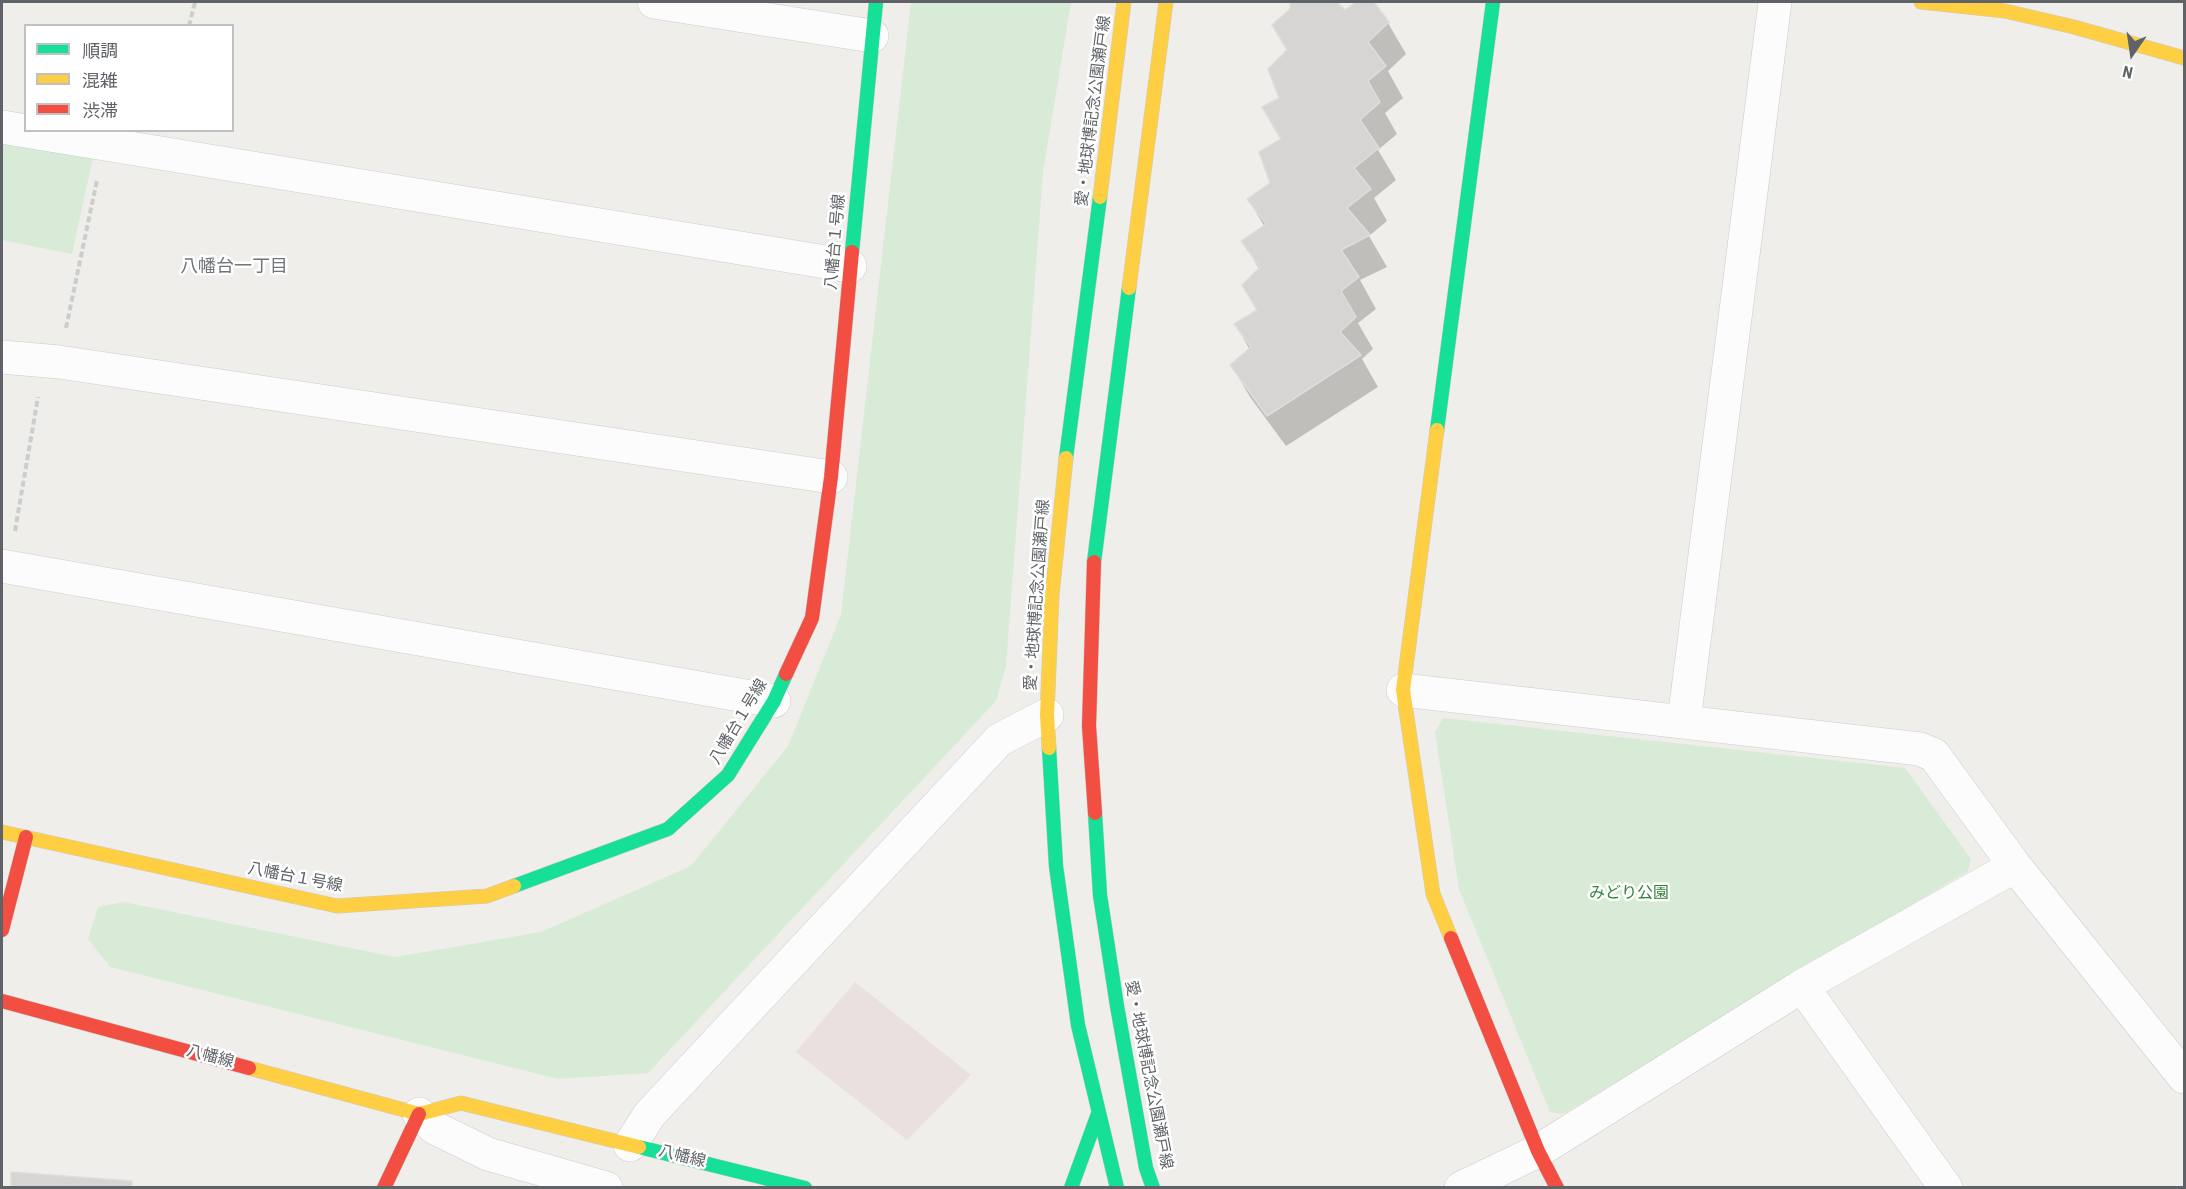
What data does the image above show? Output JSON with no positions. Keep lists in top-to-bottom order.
{
  "streets": {
    "street": ["愛・地球博記念公園瀬戸線", "八幡台１号線", "八幡線"]
  },
  "districts": ["八幡台一丁目"],
  "parks": ["みどり公園"],
  "legend": ["順調", "混雑", "渋滞"],
  "north": "bottom"
}
